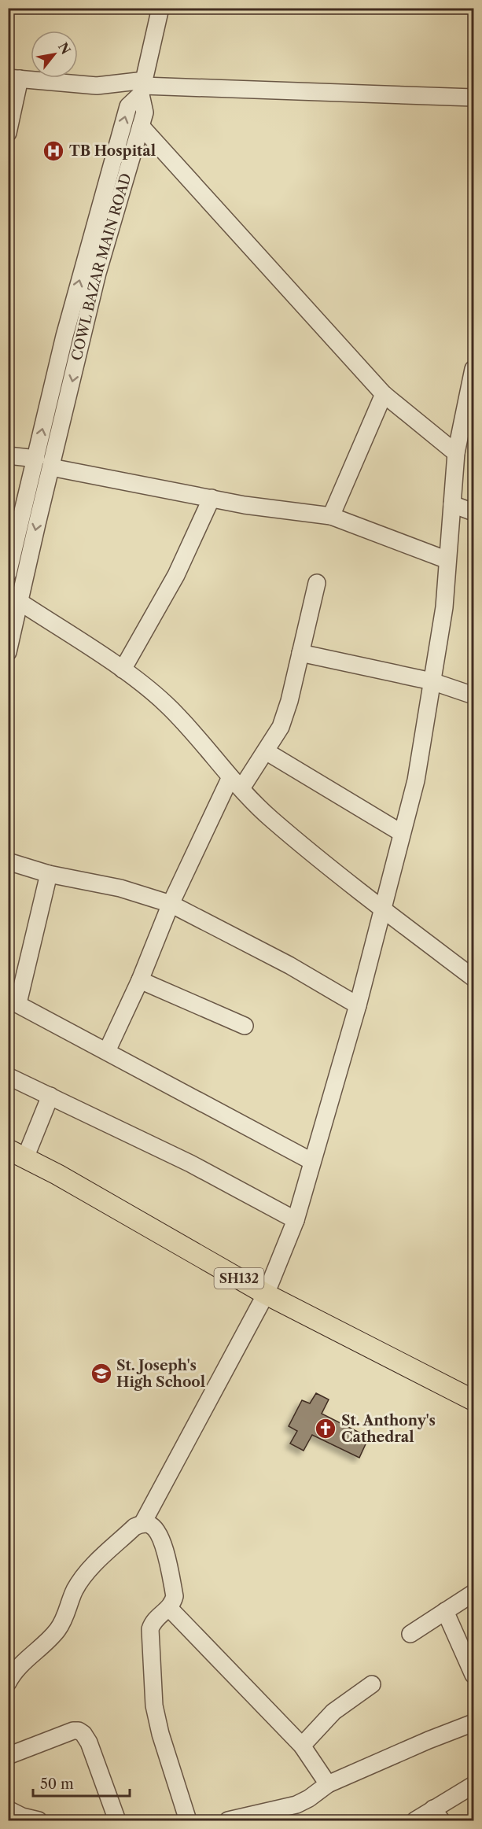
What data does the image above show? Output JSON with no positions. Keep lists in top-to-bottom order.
{
  "streets": {
    "main road": ["SH132"],
    "street": ["COWL BAZAR MAIN ROAD"]
  },
  "places": {
    "hospital": ["TB Hospital"],
    "school or university": ["St. Joseph's High School"],
    "church": ["St. Anthony's Cathedral"]
  },
  "scale_bar": "50 m",
  "north": "top right"
}
